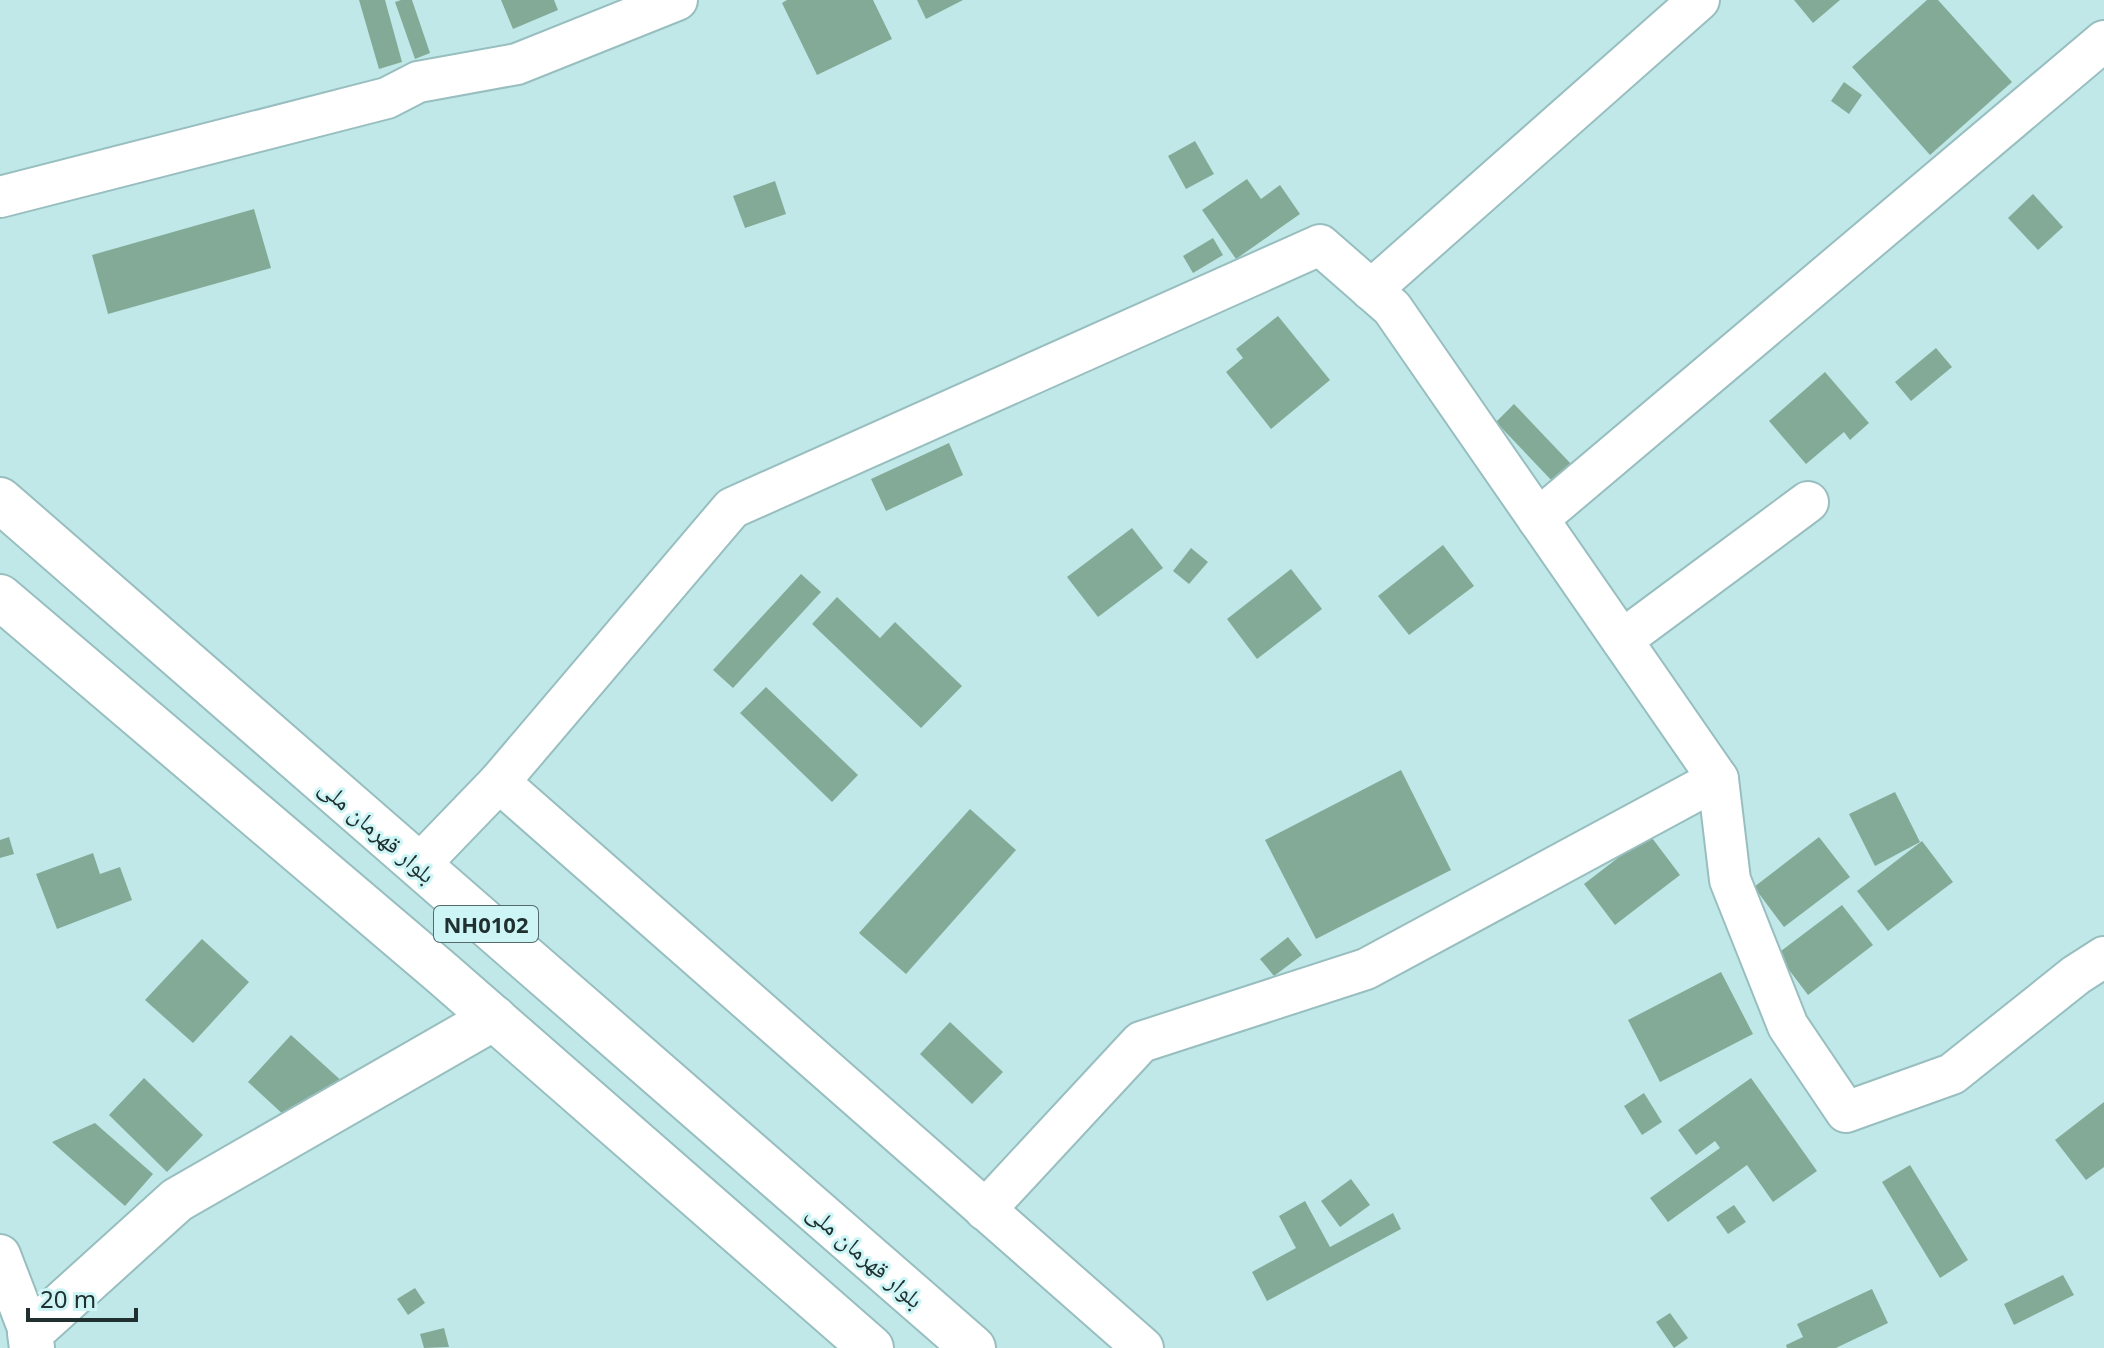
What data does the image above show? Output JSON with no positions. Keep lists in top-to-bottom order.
{
  "streets": {
    "main road": ["بلوار قهرمان ملی", "NH0102"]
  },
  "scale_bar": "20 m"
}
